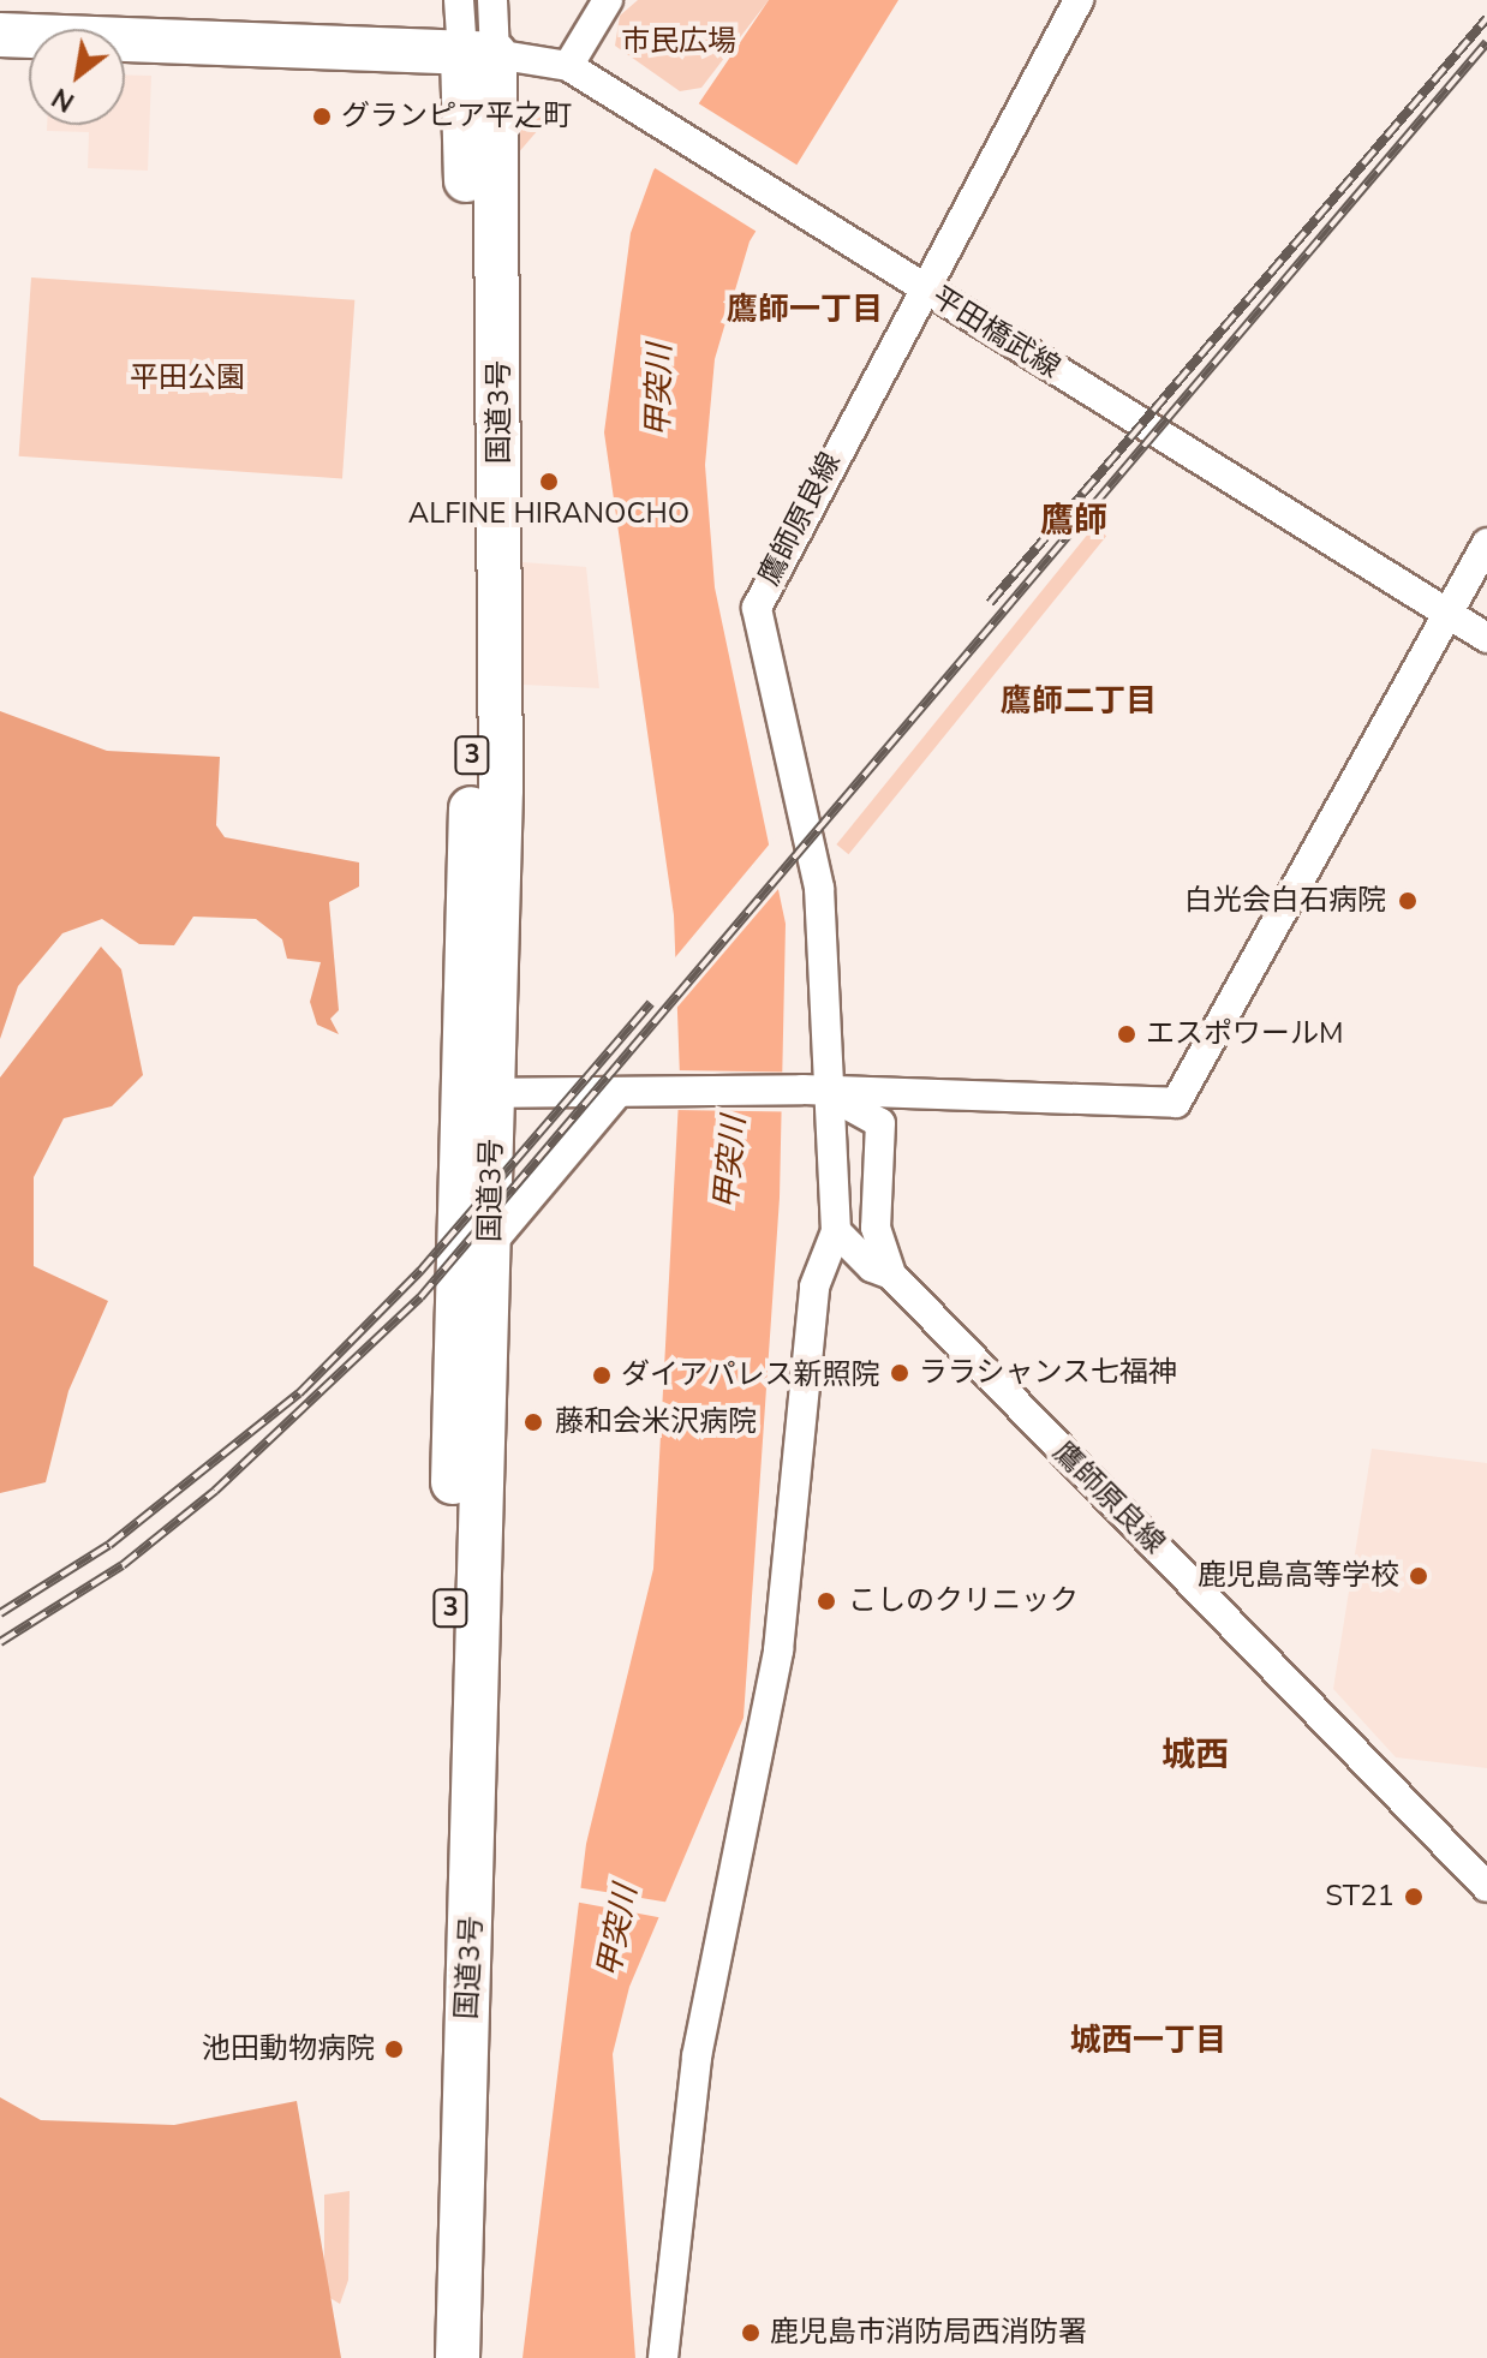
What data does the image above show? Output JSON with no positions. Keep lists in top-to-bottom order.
{
  "streets": {
    "highway": ["国道3号", "3"],
    "street": ["平田橋武線", "鷹師原良線"]
  },
  "crossings": [
    ["平田橋武線", "国道3号"],
    ["平田橋武線", "鷹師原良線"]
  ],
  "districts": [
    "鷹師一丁目",
    "鷹師",
    "鷹師二丁目",
    "城西",
    "城西一丁目"
  ],
  "water": ["甲突川"],
  "parks": ["市民広場", "平田公園"],
  "places": [
    "グランピア平之町",
    "ALFINE HIRANOCHO",
    "白光会白石病院",
    "エスポワールM",
    "ララシャンス七福神",
    "ダイアパレス新照院",
    "藤和会米沢病院",
    "鹿児島高等学校",
    "こしのクリニック",
    "ST21",
    "池田動物病院",
    "鹿児島市消防局西消防署"
  ],
  "north": "bottom left"
}
